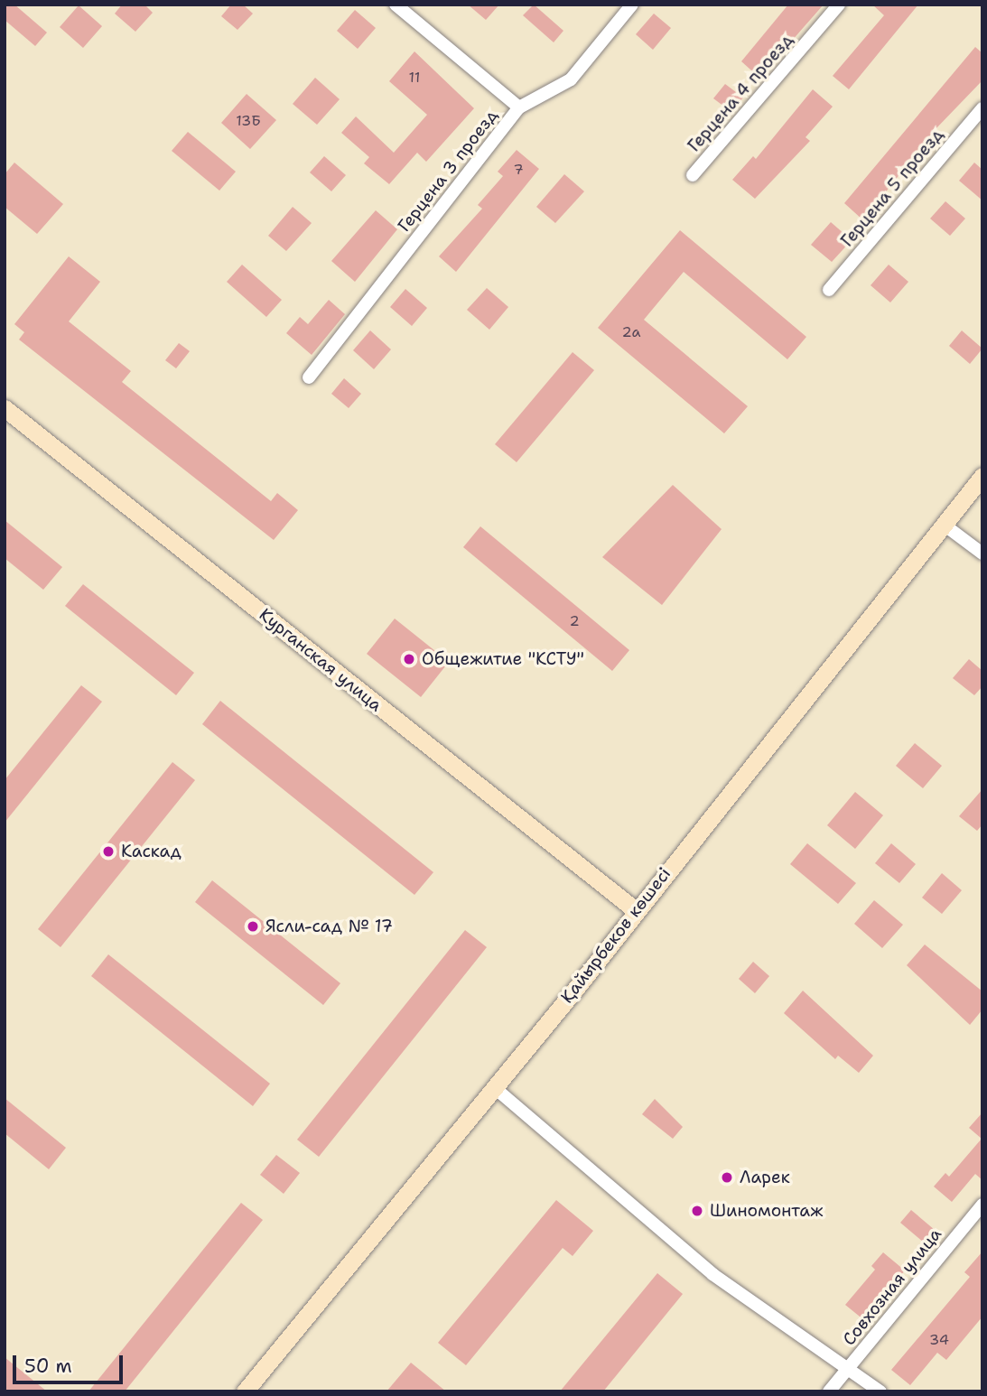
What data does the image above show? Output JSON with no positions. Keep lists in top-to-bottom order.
{
  "streets": {
    "main road": ["Курганская улица", "Қайырбеков көшесі"],
    "street": [
      "Герцена 4 проезд",
      "Герцена 3 проезд",
      "Герцена 5 проезд",
      "Совхозная улица"
    ]
  },
  "crossings": [
    ["Курганская улица", "Қайырбеков көшесі"]
  ],
  "places": [
    "Общежитие \"КСТУ\"",
    "Каскад",
    "Ясли-сад № 17",
    "Ларек",
    "Шиномонтаж"
  ],
  "house_numbers": [
    "11",
    "13Б",
    "7",
    "2а",
    "2",
    "34"
  ],
  "scale_bar": "50 m"
}
